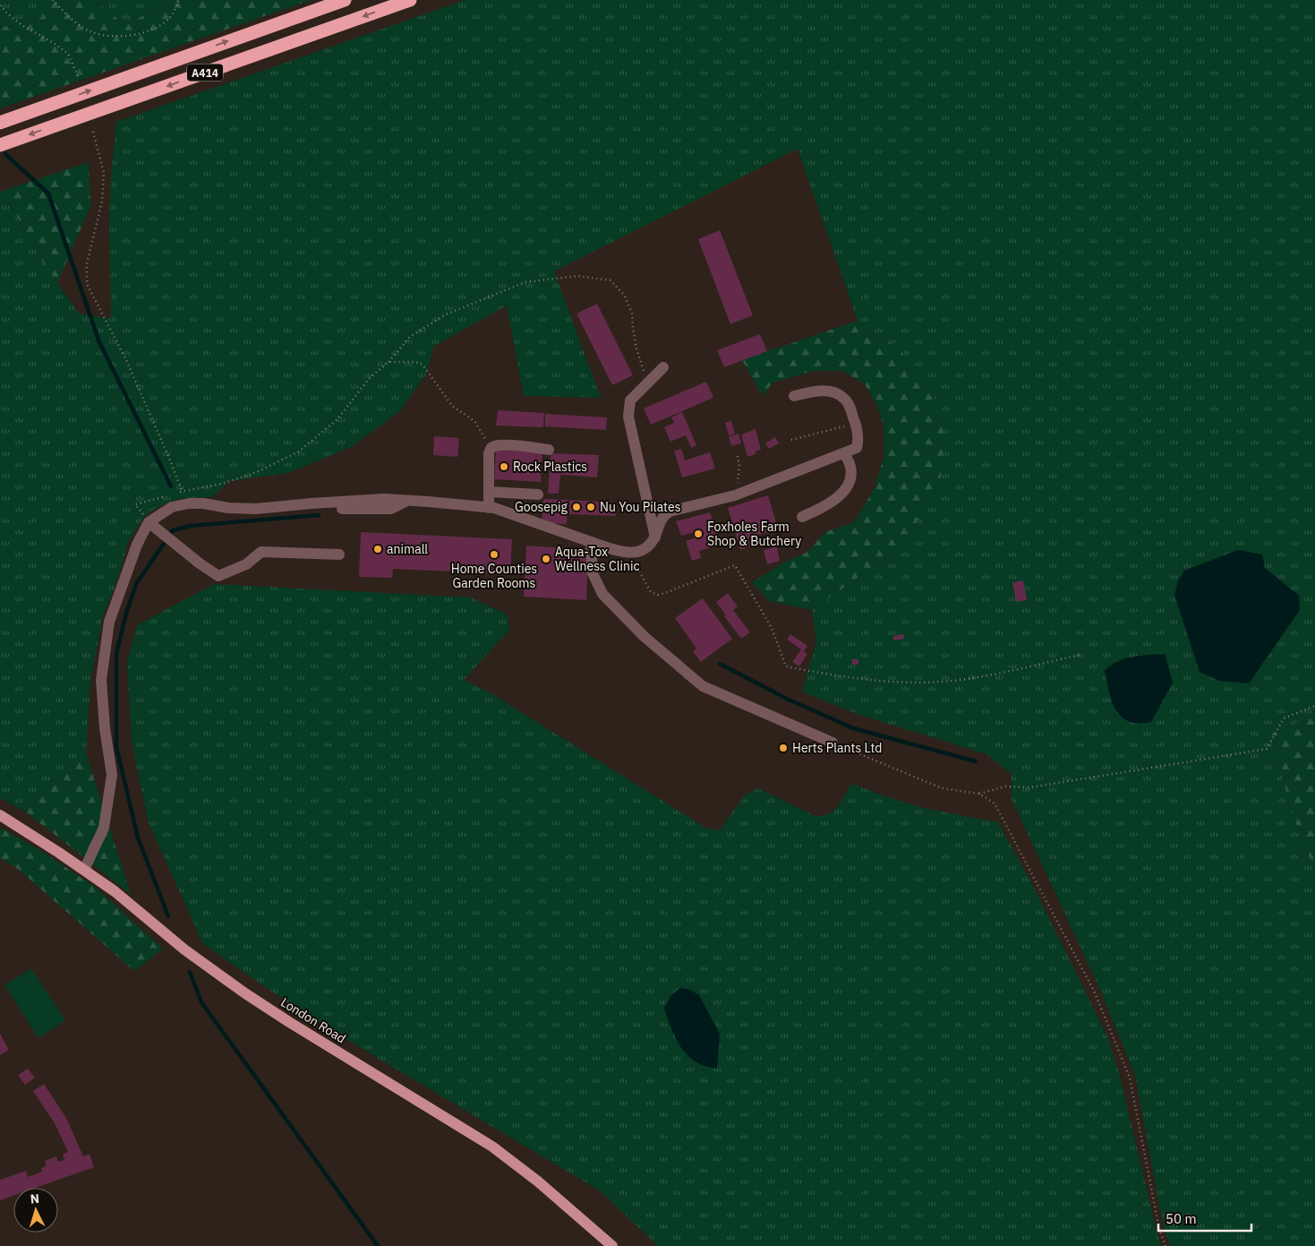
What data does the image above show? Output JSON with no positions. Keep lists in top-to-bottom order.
{
  "streets": {
    "highway": ["A414"],
    "main road": ["London Road"]
  },
  "places": [
    "Rock Plastics",
    "Goosepig",
    "Nu You Pilates",
    "Foxholes Farm Shop & Butchery",
    "animall",
    "Home Counties Garden Rooms",
    "Aqua-Tox Wellness Clinic",
    "Herts Plants Ltd"
  ],
  "scale_bar": "50 m",
  "north": "top"
}
